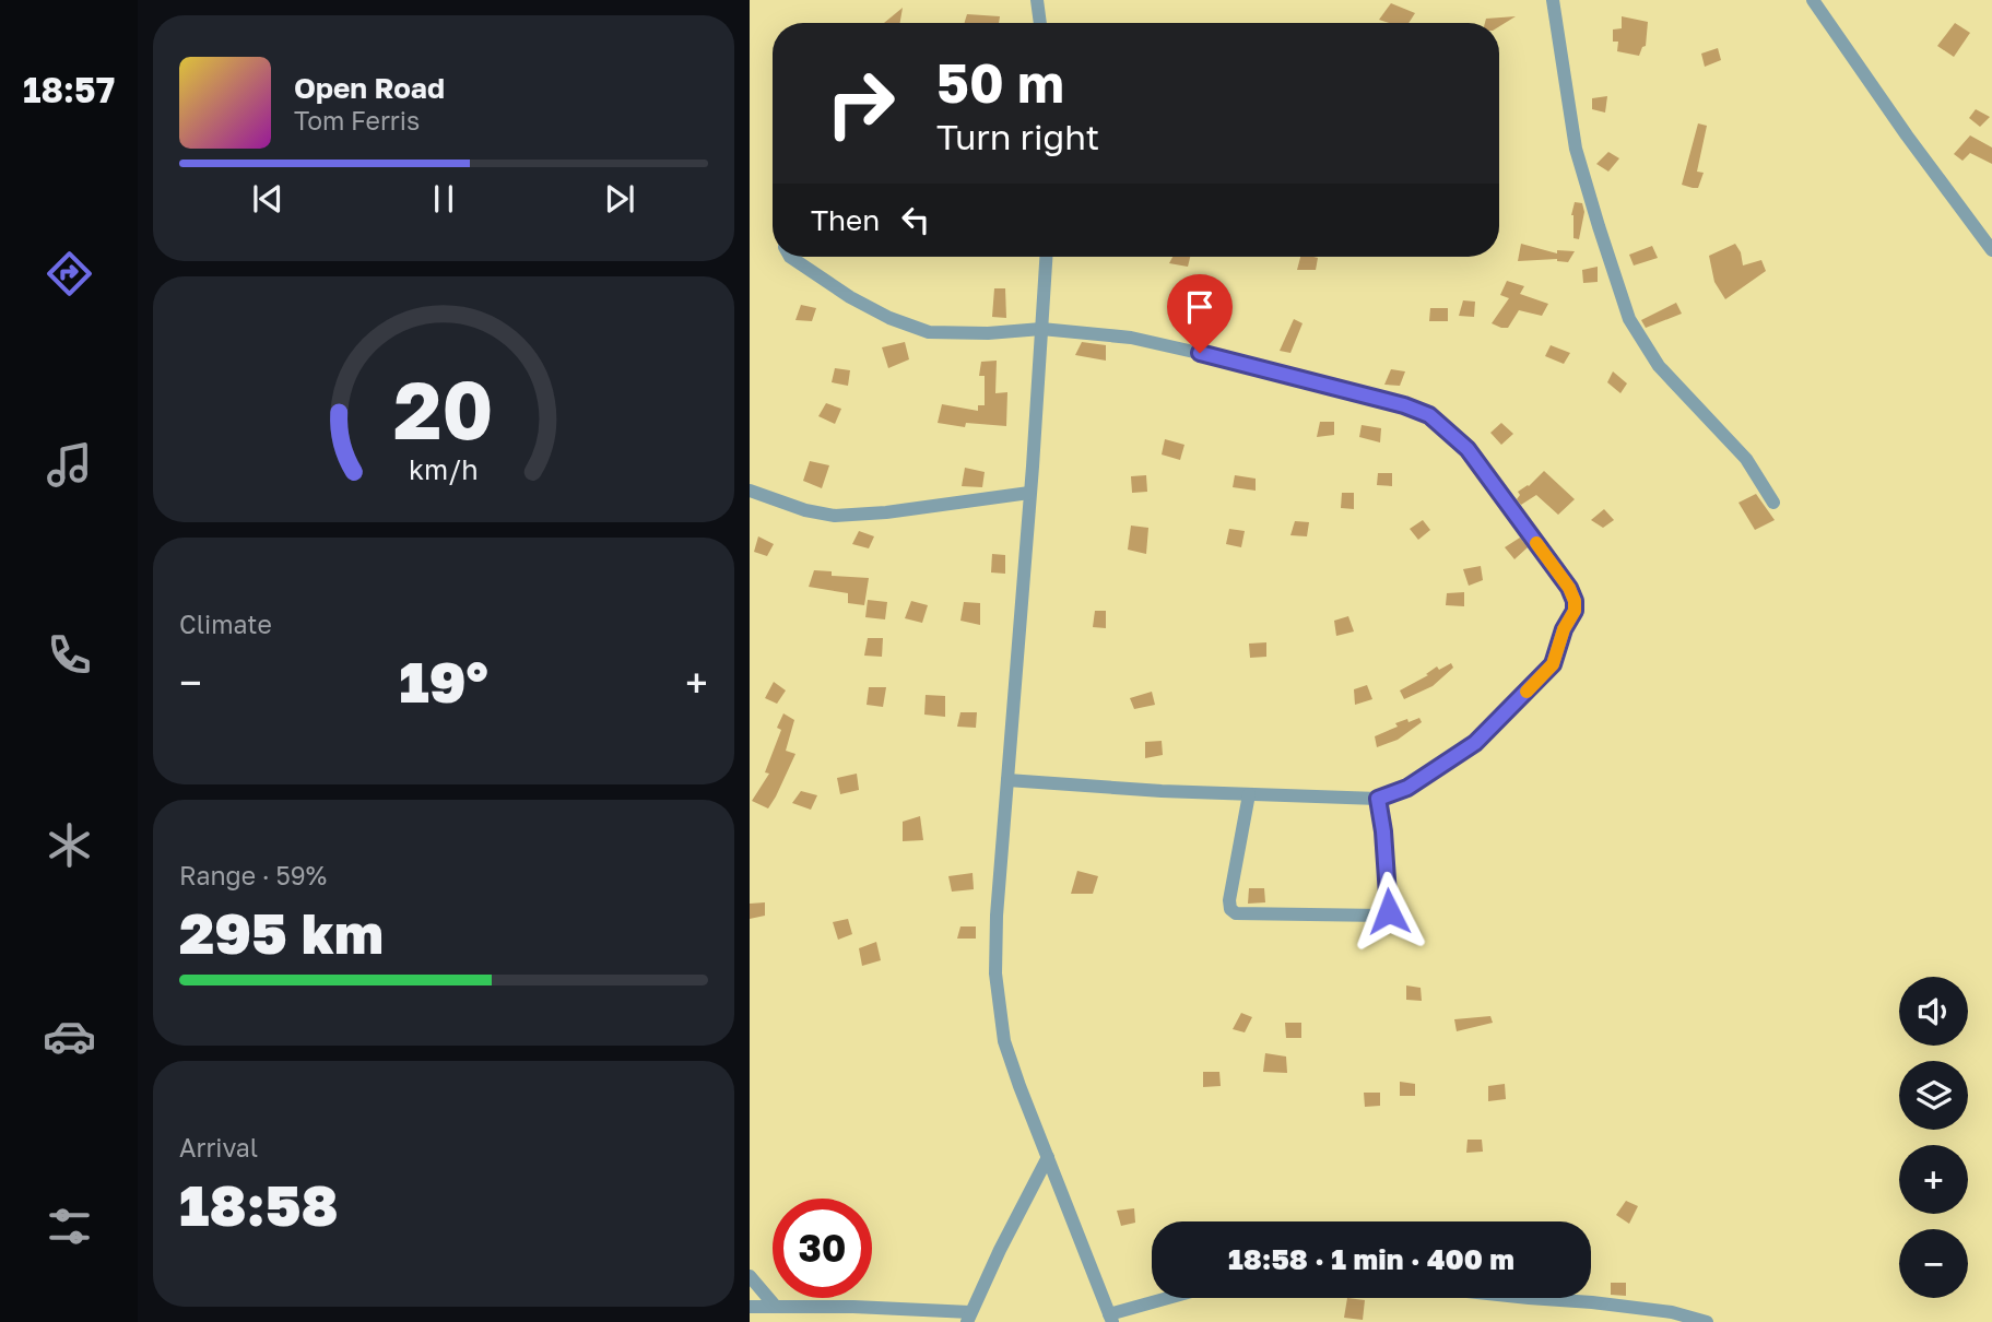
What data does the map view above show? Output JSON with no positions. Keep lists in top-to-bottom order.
{
  "page": {
    "tabs": "18:57",
    "turn": ["50 m", "Turn right"],
    "song": ["Open Road", "Tom Ferris"],
    "then": "Then",
    "tile": [
      "Climate",
      ["Range · 59%", "295 km"],
      ["Arrival", "18:58"]
    ],
    "heat": ["−", "19°", "+"],
    "map_buttons": ["+", "−"],
    "limit": "30",
    "trip": "18:58 · 1 min · 400 m",
    "gauge": ["20", "km/h"]
  }
}
